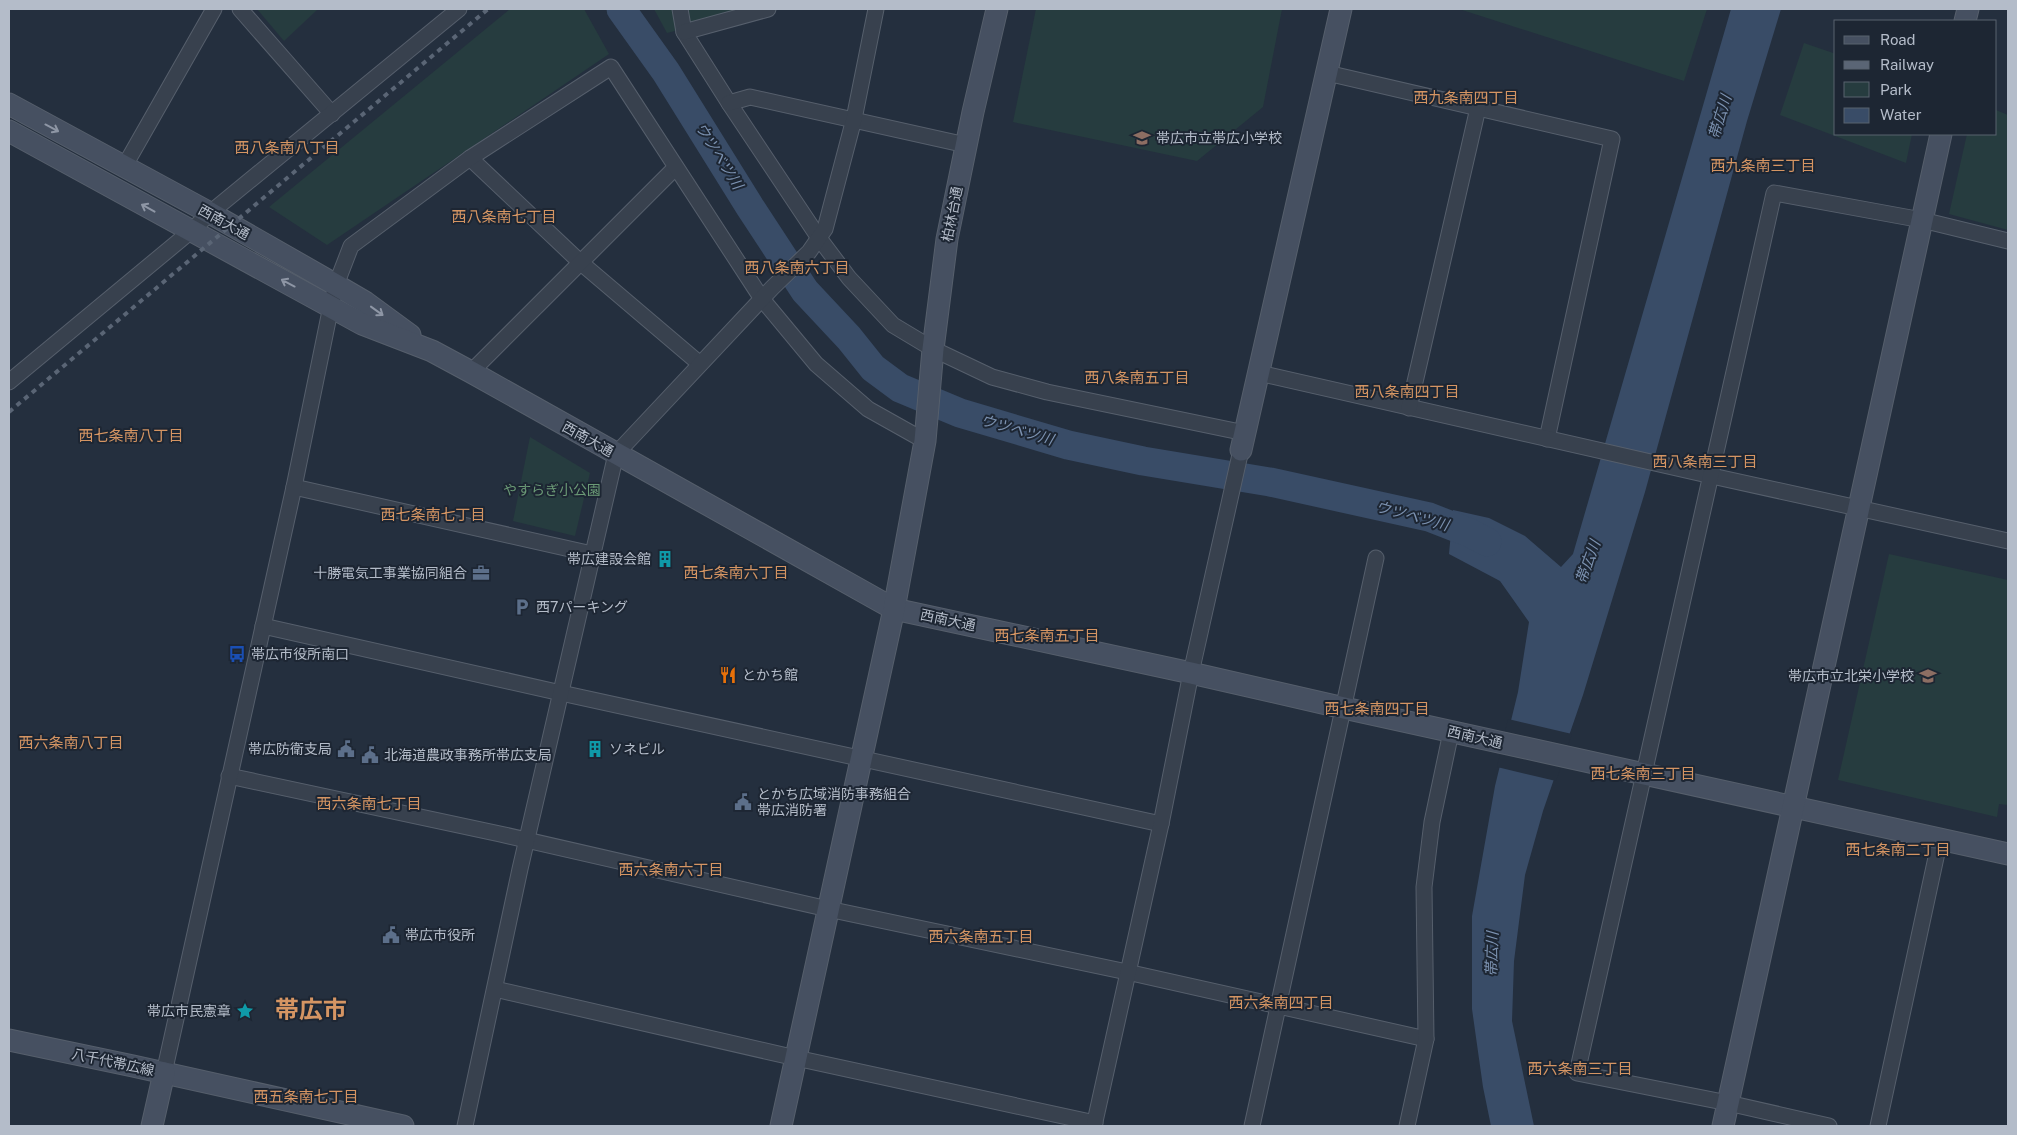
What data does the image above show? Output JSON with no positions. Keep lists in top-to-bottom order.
{
  "streets": {
    "street": ["柏林台通", "西南大通", "八千代帯広線"]
  },
  "crossings": [
    ["柏林台通", "西南大通"]
  ],
  "districts": [
    "西九条南四丁目",
    "西八条南八丁目",
    "西九条南三丁目",
    "西八条南七丁目",
    "西八条南六丁目",
    "西八条南五丁目",
    "西八条南四丁目",
    "西七条南八丁目",
    "西八条南三丁目",
    "西七条南七丁目",
    "西七条南六丁目",
    "西七条南五丁目",
    "西七条南四丁目",
    "西六条南八丁目",
    "西七条南三丁目",
    "西六条南七丁目",
    "西七条南二丁目",
    "西六条南六丁目",
    "西六条南五丁目",
    "西六条南四丁目",
    "帯広市",
    "西六条南三丁目",
    "西五条南七丁目"
  ],
  "water": ["帯広川", "ウツベツ川"],
  "parks": ["やすらぎ小公園"],
  "places": {
    "school or university": ["帯広市立帯広小学校", "帯広市立北栄小学校"],
    "building": ["帯広建設会館", "ソネビル"],
    "office": ["十勝電気工事業協同組合"],
    "parking": ["西7パーキング"],
    "bus stop": ["帯広市役所南口"],
    "restaurant": ["とかち館"],
    "public building": [
      "帯広防衛支局",
      "北海道農政事務所帯広支局",
      "とかち広域消防事務組合 帯広消防署",
      "帯広市役所"
    ],
    "place": ["帯広市民憲章"]
  },
  "legend": [
    "Road",
    "Railway",
    "Park",
    "Water"
  ]
}
